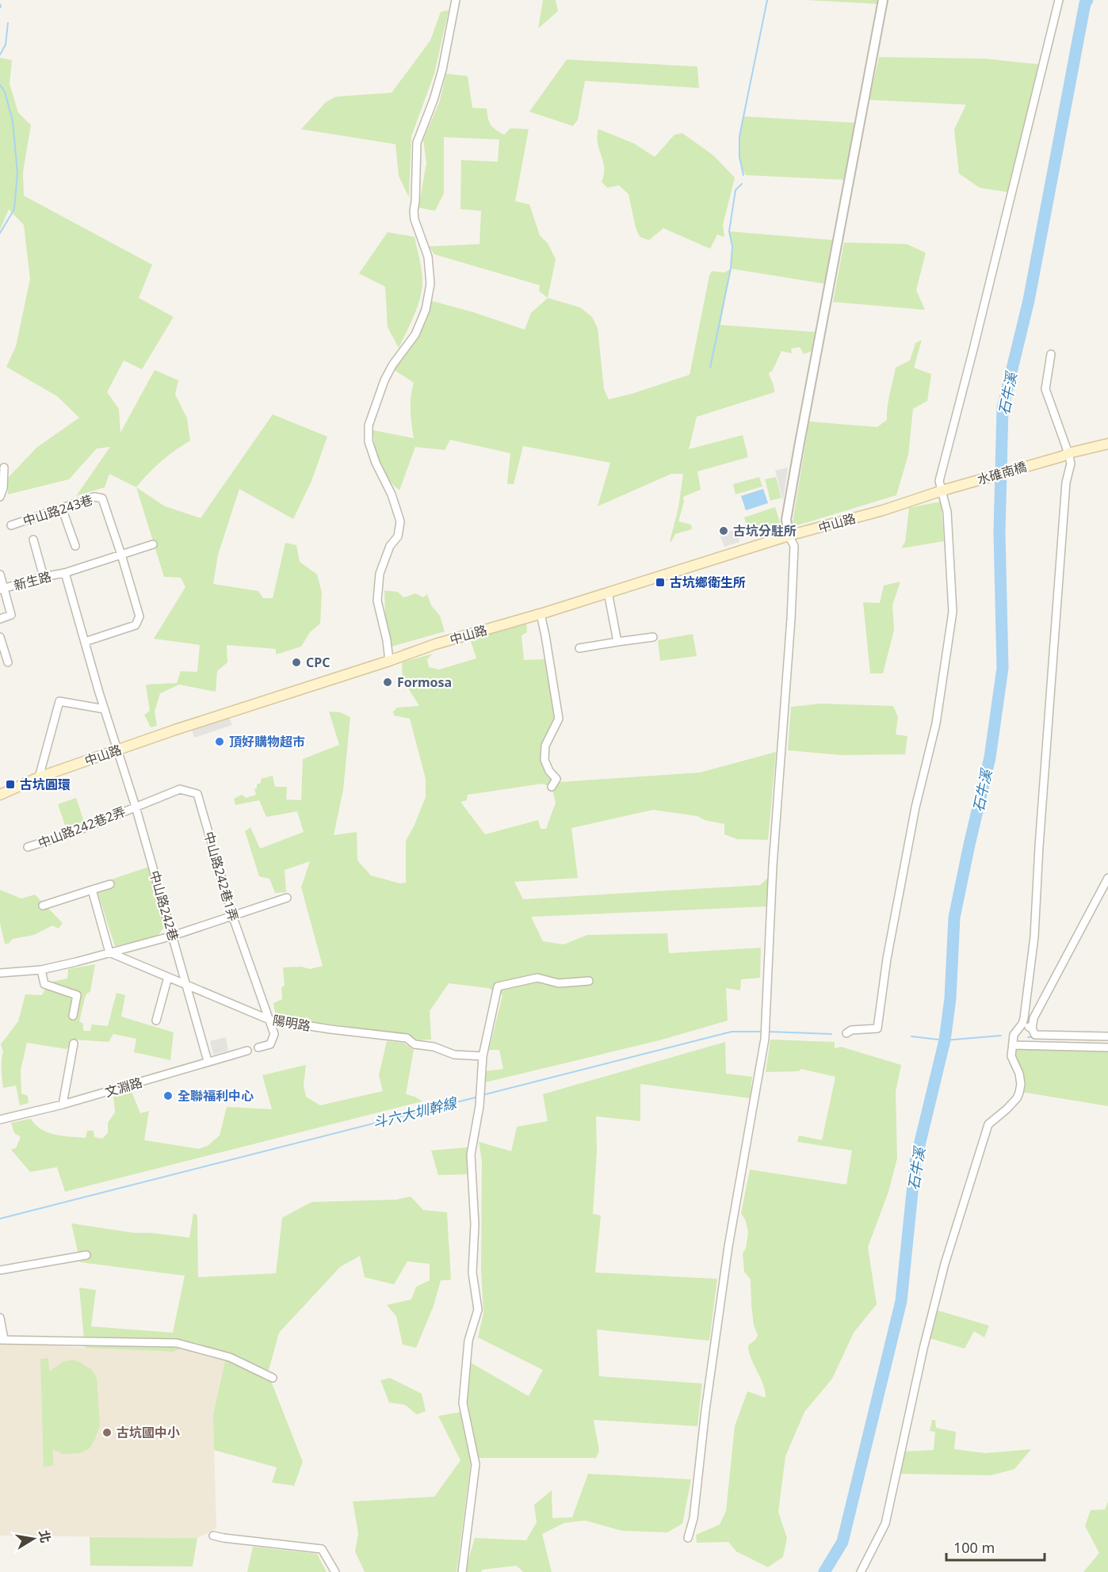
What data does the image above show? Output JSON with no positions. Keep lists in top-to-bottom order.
{
  "streets": {
    "main road": ["水碓南橋", "中山路"],
    "street": [
      "中山路243巷",
      "新生路",
      "中山路242巷2弄",
      "中山路242巷1弄",
      "中山路242巷",
      "陽明路",
      "文淵路"
    ]
  },
  "crossings": [
    ["水碓南橋", "中山路"],
    ["中山路", "中山路242巷"],
    ["中山路242巷2弄", "中山路242巷1弄"],
    ["中山路242巷2弄", "中山路242巷"],
    ["中山路242巷1弄", "中山路242巷"],
    ["中山路242巷1弄", "陽明路"],
    ["中山路242巷", "陽明路"],
    ["中山路242巷", "文淵路"]
  ],
  "water": ["石牛溪", "斗六大圳幹線"],
  "places": {
    "other": [
      "古坑分駐所",
      "CPC",
      "Formosa",
      "頂好購物超市",
      "全聯福利中心",
      "古坑國中小"
    ],
    "transit": ["古坑鄉衛生所", "古坑圓環"]
  },
  "scale_bar": "100 m",
  "north": "right"
}
